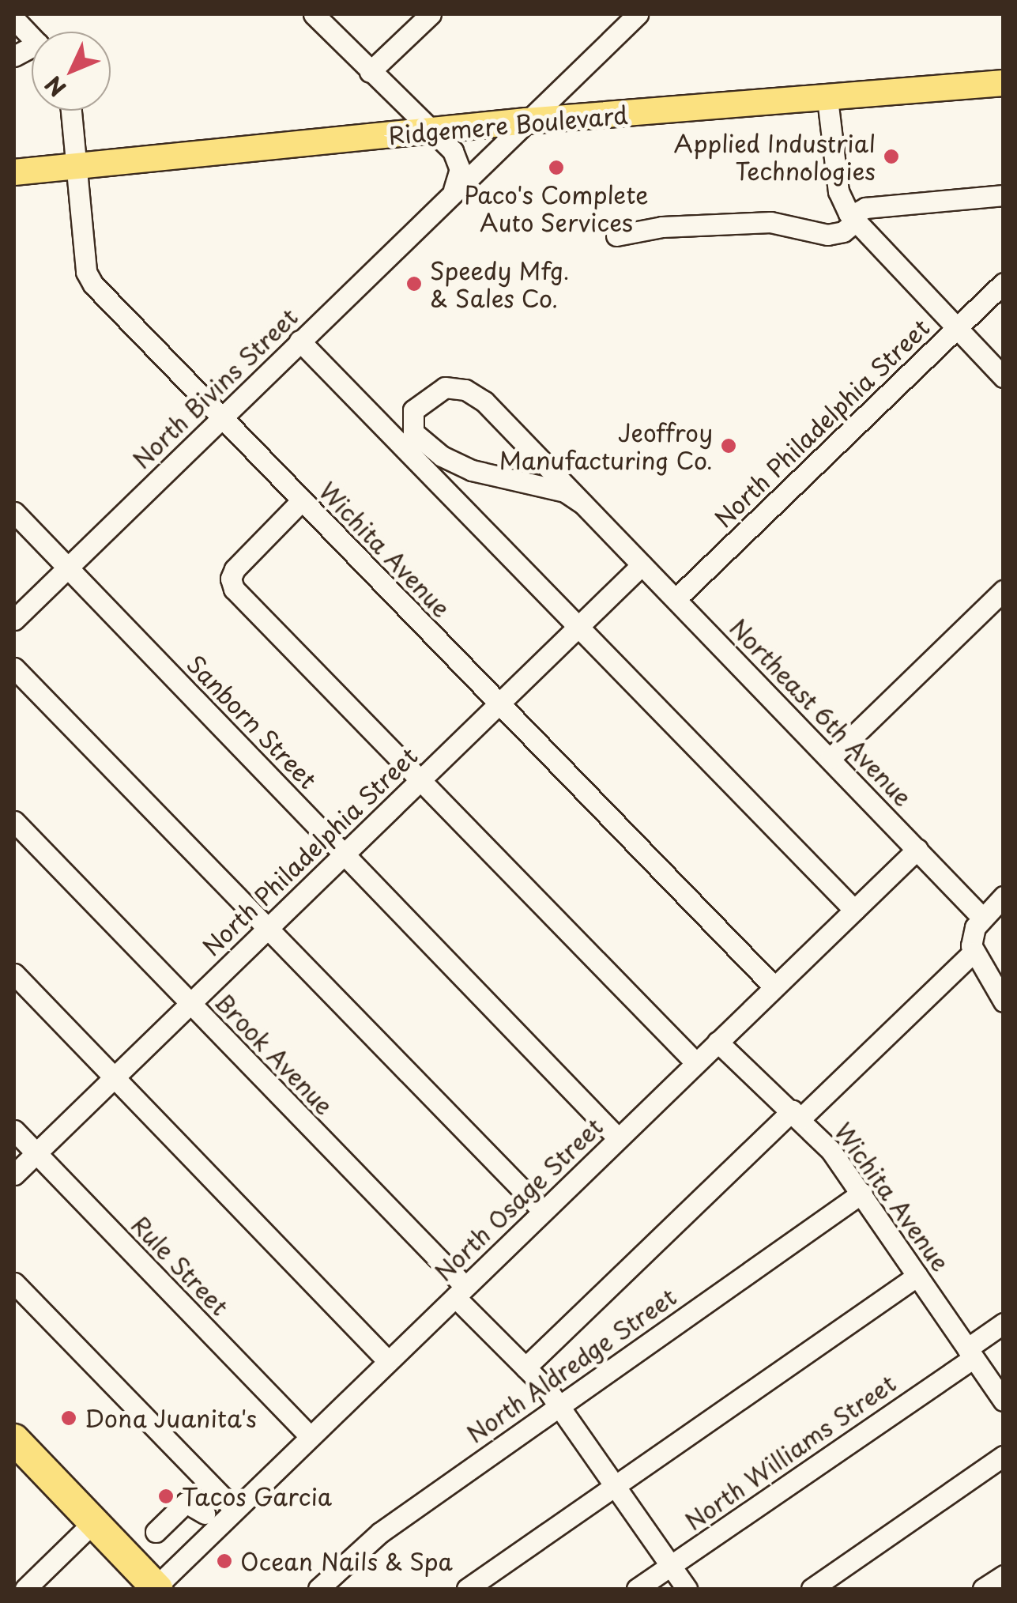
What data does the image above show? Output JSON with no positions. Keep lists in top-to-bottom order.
{
  "streets": {
    "main road": ["Ridgemere Boulevard"],
    "street": [
      "North Bivins Street",
      "North Philadelphia Street",
      "Wichita Avenue",
      "Northeast 6th Avenue",
      "Sanborn Street",
      "Brook Avenue",
      "North Osage Street",
      "Rule Street",
      "North Aldredge Street",
      "North Williams Street"
    ]
  },
  "crossings": [
    ["Ridgemere Boulevard", "North Bivins Street"],
    ["Ridgemere Boulevard", "Wichita Avenue"],
    ["North Bivins Street", "Wichita Avenue"],
    ["North Bivins Street", "Sanborn Street"],
    ["North Philadelphia Street", "Wichita Avenue"],
    ["North Philadelphia Street", "Northeast 6th Avenue"],
    ["North Philadelphia Street", "Sanborn Street"],
    ["North Philadelphia Street", "Brook Avenue"],
    ["North Philadelphia Street", "Rule Street"],
    ["Wichita Avenue", "North Osage Street"],
    ["Wichita Avenue", "North Aldredge Street"],
    ["Wichita Avenue", "North Williams Street"],
    ["Northeast 6th Avenue", "North Osage Street"],
    ["Sanborn Street", "North Osage Street"],
    ["Brook Avenue", "North Osage Street"],
    ["Brook Avenue", "North Aldredge Street"],
    ["Brook Avenue", "North Williams Street"],
    ["North Osage Street", "Rule Street"]
  ],
  "places": [
    "Applied Industrial Technologies",
    "Paco's Complete Auto Services",
    "Speedy Mfg. & Sales Co.",
    "Jeoffroy Manufacturing Co.",
    "Dona Juanita's",
    "Tacos Garcia",
    "Ocean Nails & Spa"
  ],
  "north": "bottom left"
}
